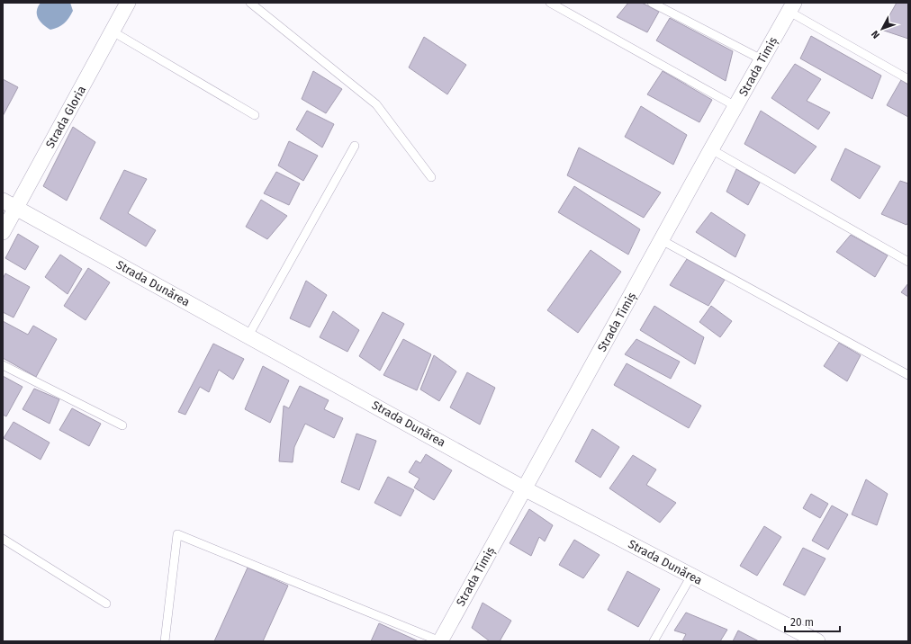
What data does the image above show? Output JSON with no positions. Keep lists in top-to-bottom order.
{
  "streets": {
    "street": ["Strada Timiș", "Strada Gloria", "Strada Dunărea"]
  },
  "crossings": [
    ["Strada Timiș", "Strada Dunărea"],
    ["Strada Gloria", "Strada Dunărea"]
  ],
  "scale_bar": "20 m",
  "north": "bottom left"
}
